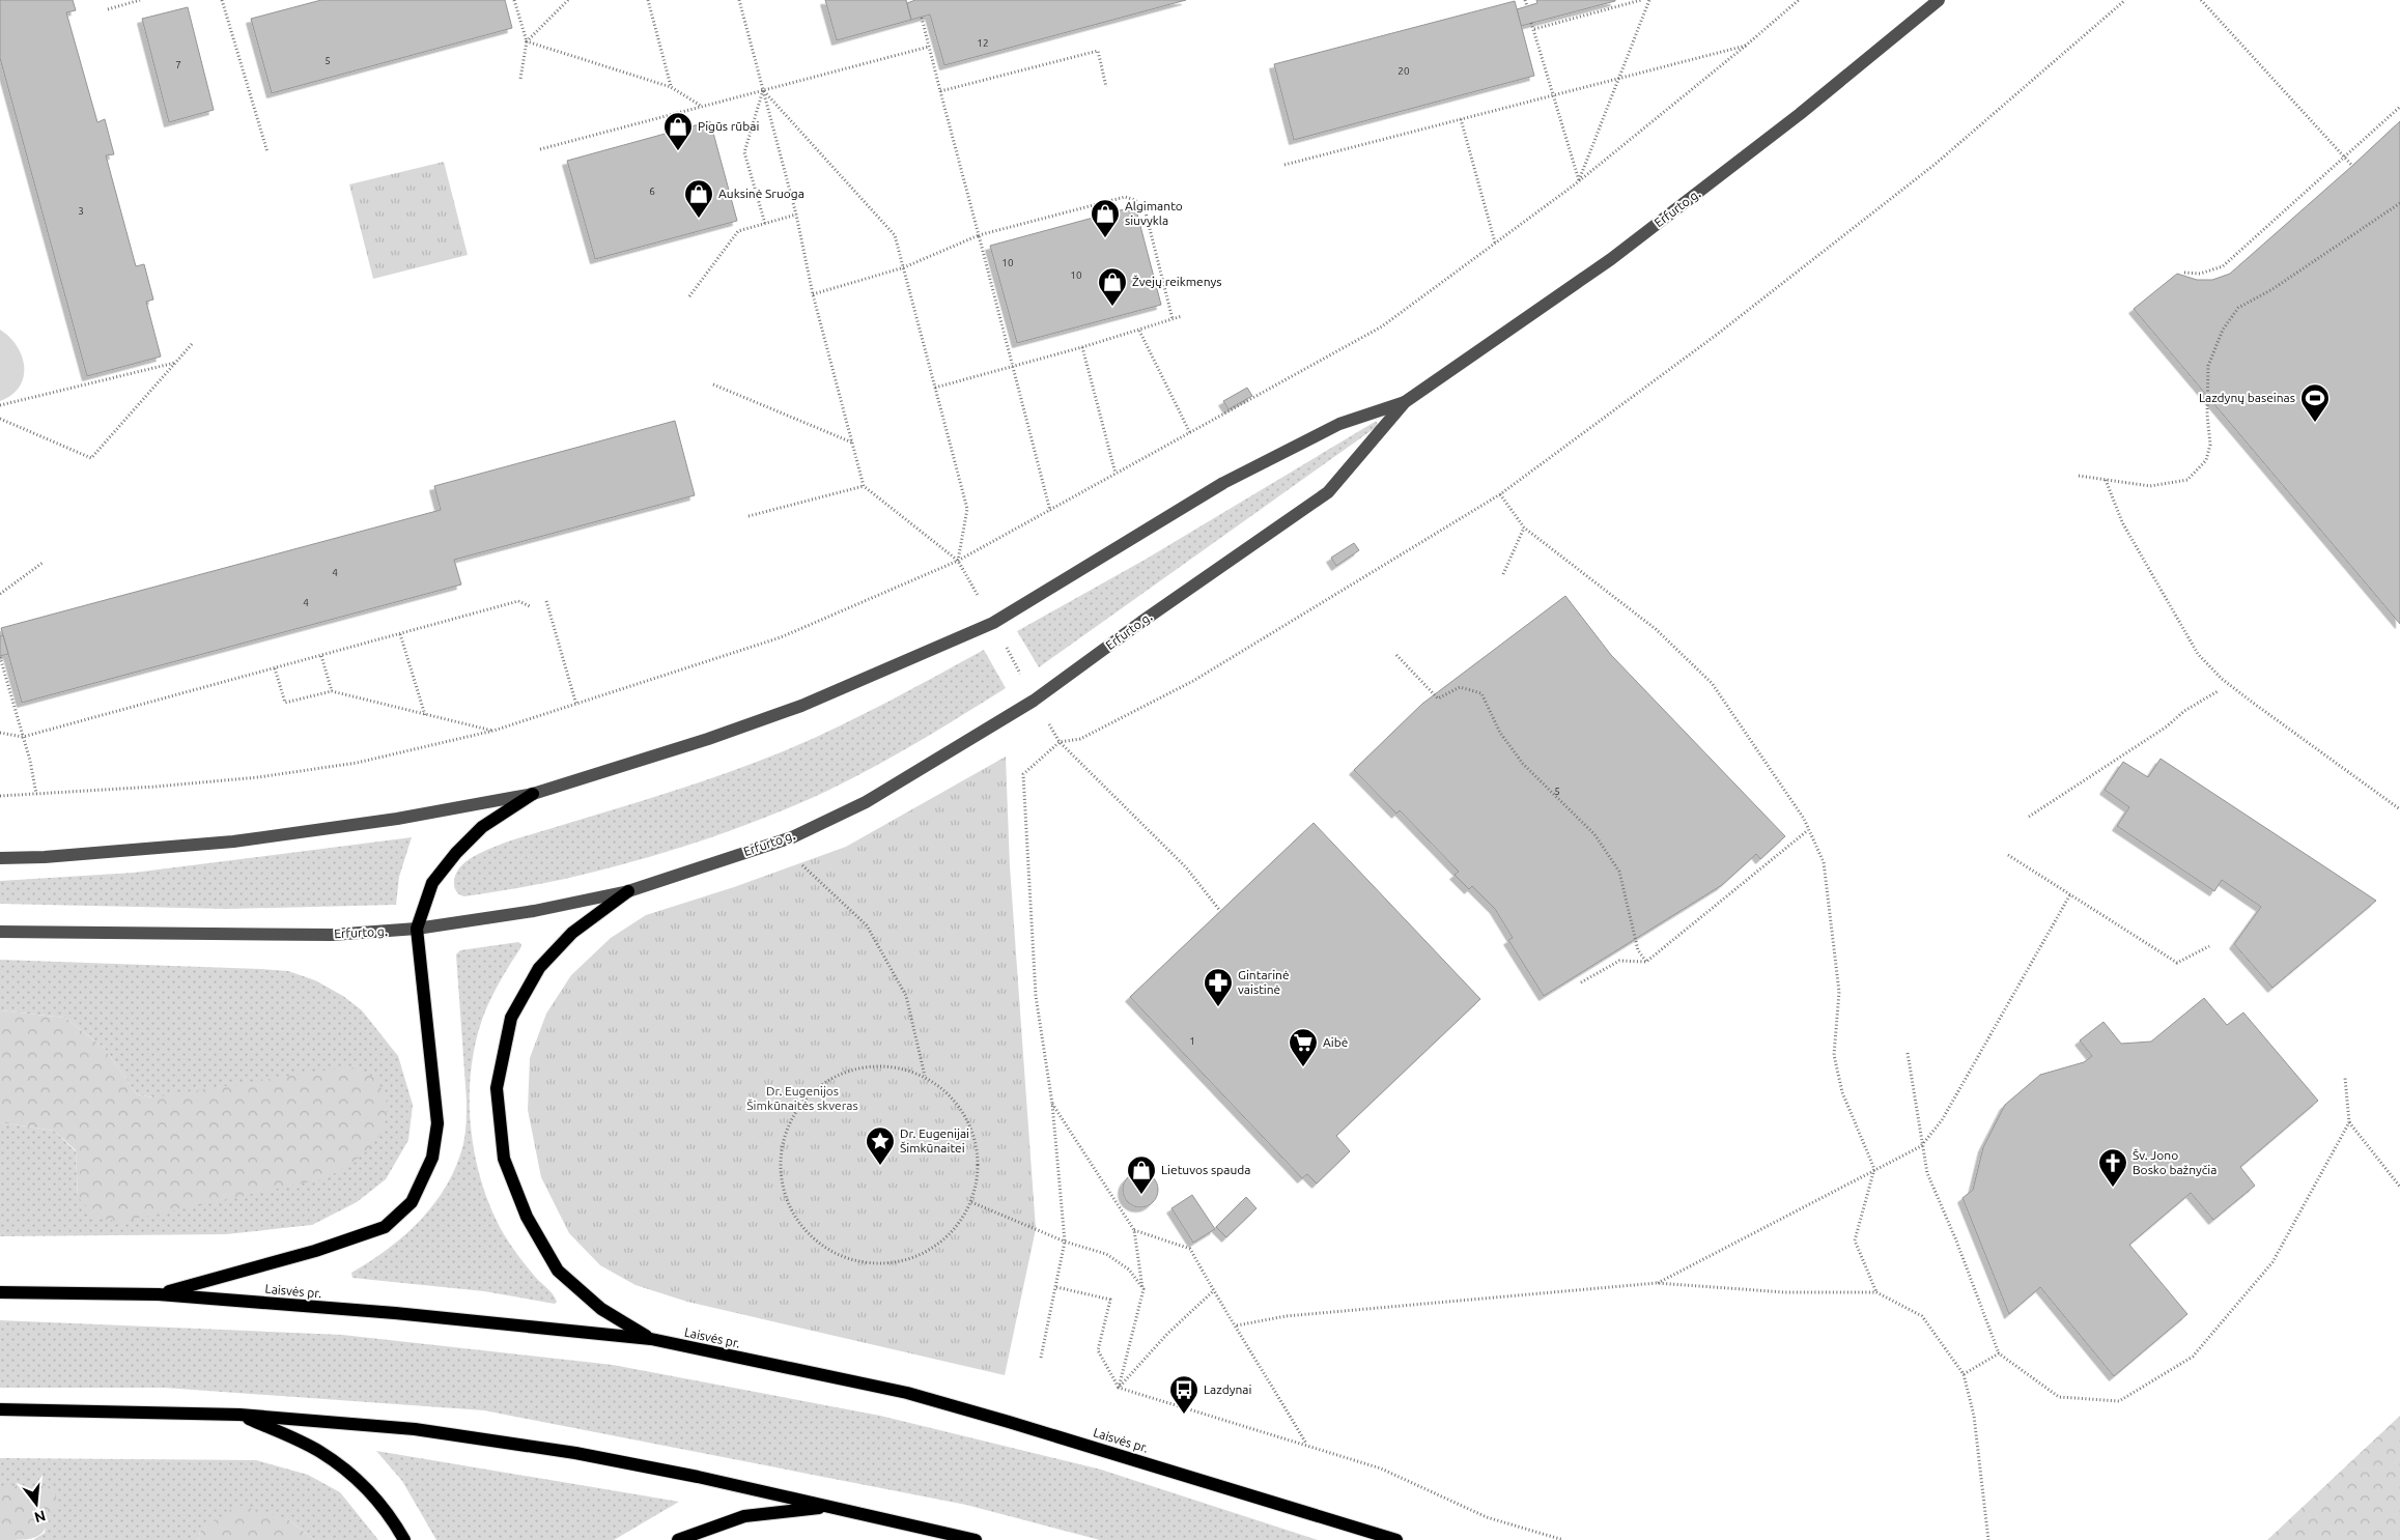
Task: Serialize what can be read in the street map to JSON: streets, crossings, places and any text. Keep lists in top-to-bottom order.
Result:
{
  "streets": {
    "main road": ["Laisvės pr."],
    "street": ["Erfurto g."]
  },
  "parks": ["Dr. Eugenijos Šimkūnaitės skveras"],
  "places": {
    "shop": [
      "Pigūs rūbai",
      "Auksinė Sruoga",
      "Algimanto siuvykla",
      "Žvejų reikmenys",
      "Lietuvos spauda"
    ],
    "sports": ["Lazdynų baseinas"],
    "pharmacy": ["Gintarinė vaistinė"],
    "supermarket": ["Aibė"],
    "place": ["Dr. Eugenijai Šimkūnaitei"],
    "church": ["Šv. Jono Bosko bažnyčia"],
    "bus stop": ["Lazdynai"]
  },
  "house_numbers": [
    "12",
    "5",
    "7",
    "20",
    "6",
    "3",
    "10",
    "10",
    "4",
    "4",
    "5",
    "1"
  ],
  "north": "bottom"
}
